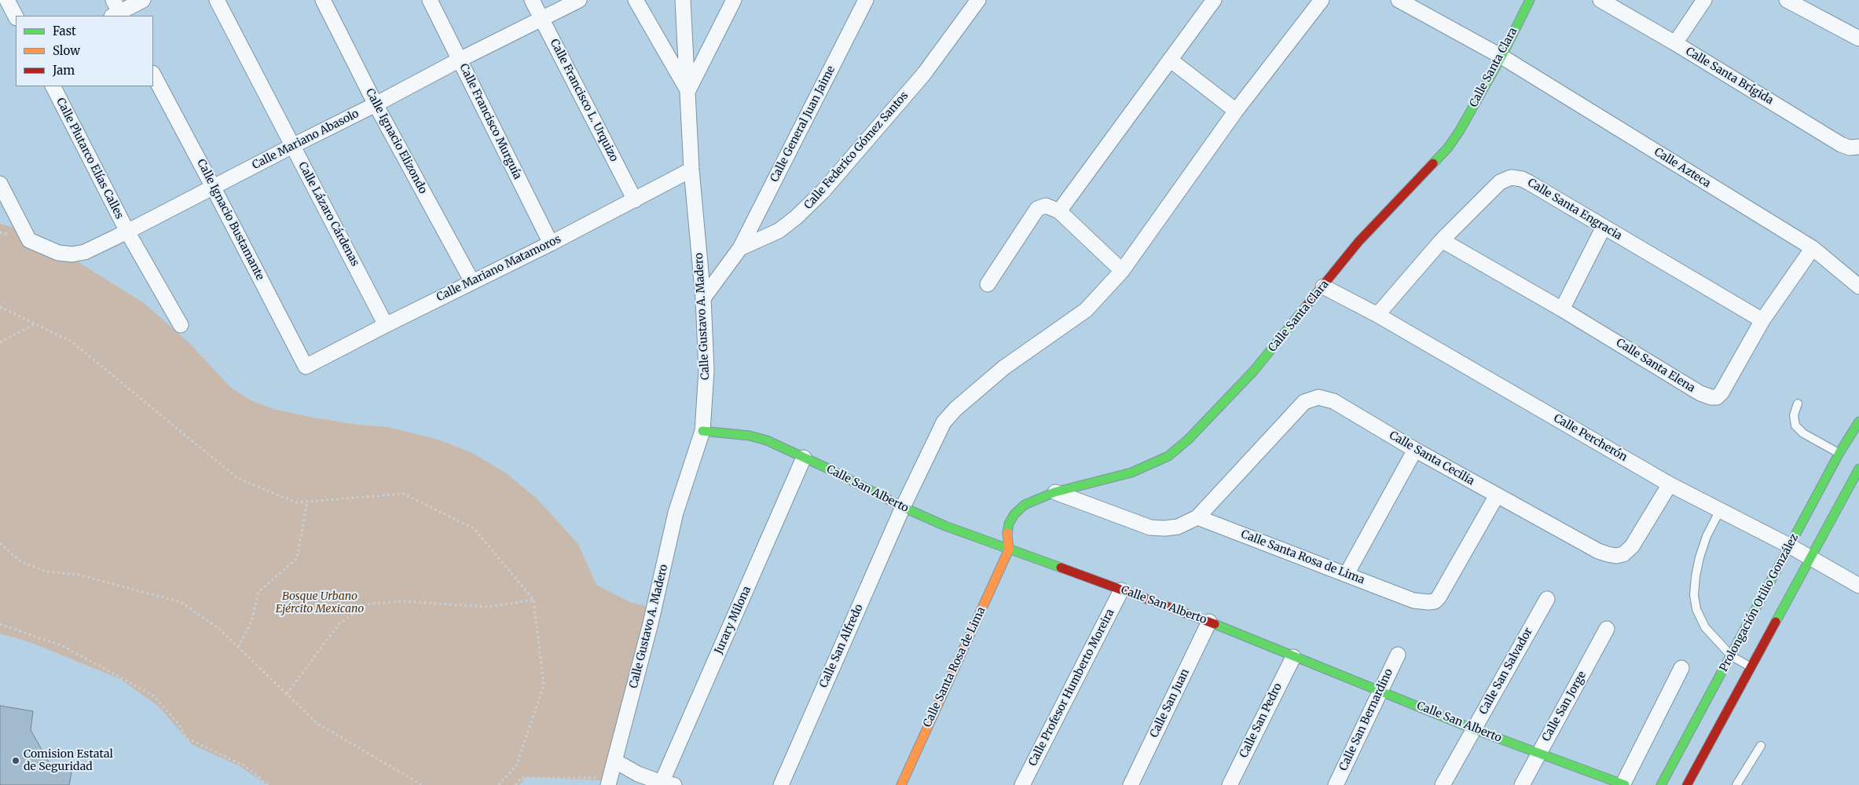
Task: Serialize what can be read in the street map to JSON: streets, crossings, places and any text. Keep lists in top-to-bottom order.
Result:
{
  "streets": {
    "street": [
      "Calle Santa Clara",
      "Calle Santa Brígida",
      "Calle Francisco L. Urquizo",
      "Calle Francisco Murguía",
      "Calle General Juan Jaime",
      "Calle Mariano Abasolo",
      "Calle Ignacio Elizondo",
      "Calle Federico Gómez Santos",
      "Calle Plutarco Elías Calles",
      "Calle Azteca",
      "Calle Santa Engracia",
      "Calle Lázaro Cárdenas",
      "Calle Ignacio Bustamante",
      "Calle Mariano Matamoros",
      "Calle Gustavo A. Madero",
      "Calle Santa Elena",
      "Calle Percherón",
      "Calle Santa Cecilia",
      "Calle San Alberto",
      "Calle Santa Rosa de Lima",
      "Prolongación Otilio González",
      "Jurary Milona",
      "Calle San Alfredo",
      "Calle San Salvador",
      "Calle Profesor Humberto Moreira",
      "Calle San Juan",
      "Calle San Jorge",
      "Calle San Bernardino",
      "Calle San Pedro"
    ]
  },
  "crossings": [
    ["Calle Santa Clara", "Calle Azteca"],
    ["Calle Santa Clara", "Calle Percherón"],
    ["Calle Santa Clara", "Calle San Alberto"],
    ["Calle Santa Clara", "Calle Santa Rosa de Lima"],
    ["Calle Francisco L. Urquizo", "Calle Mariano Abasolo"],
    ["Calle Francisco L. Urquizo", "Calle Mariano Matamoros"],
    ["Calle Francisco Murguía", "Calle Mariano Abasolo"],
    ["Calle Francisco Murguía", "Calle Mariano Matamoros"],
    ["Calle General Juan Jaime", "Calle Federico Gómez Santos"],
    ["Calle Mariano Abasolo", "Calle Ignacio Elizondo"],
    ["Calle Mariano Abasolo", "Calle Plutarco Elías Calles"],
    ["Calle Mariano Abasolo", "Calle Lázaro Cárdenas"],
    ["Calle Mariano Abasolo", "Calle Ignacio Bustamante"],
    ["Calle Ignacio Elizondo", "Calle Mariano Matamoros"],
    ["Calle Federico Gómez Santos", "Calle Gustavo A. Madero"],
    ["Calle Azteca", "Calle Santa Elena"],
    ["Calle Santa Engracia", "Calle Santa Elena"],
    ["Calle Santa Engracia", "Calle Percherón"],
    ["Calle Lázaro Cárdenas", "Calle Mariano Matamoros"],
    ["Calle Ignacio Bustamante", "Calle Mariano Matamoros"],
    ["Calle Mariano Matamoros", "Calle Gustavo A. Madero"],
    ["Calle Gustavo A. Madero", "Calle San Alberto"],
    ["Calle Percherón", "Calle Santa Cecilia"],
    ["Calle Percherón", "Prolongación Otilio González"],
    ["Calle Santa Cecilia", "Calle Santa Rosa de Lima"],
    ["Calle San Alberto", "Calle Santa Rosa de Lima"],
    ["Calle San Alberto", "Jurary Milona"],
    ["Calle San Alberto", "Calle San Alfredo"],
    ["Calle San Alberto", "Calle San Salvador"],
    ["Calle San Alberto", "Calle Profesor Humberto Moreira"],
    ["Calle San Alberto", "Calle San Juan"],
    ["Calle San Alberto", "Calle San Jorge"],
    ["Calle San Alberto", "Calle San Bernardino"],
    ["Calle San Alberto", "Calle San Pedro"]
  ],
  "parks": ["Bosque Urbano Ejército Mexicano"],
  "places": ["Comision Estatal de Seguridad"],
  "legend": ["Fast", "Slow", "Jam"]
}
